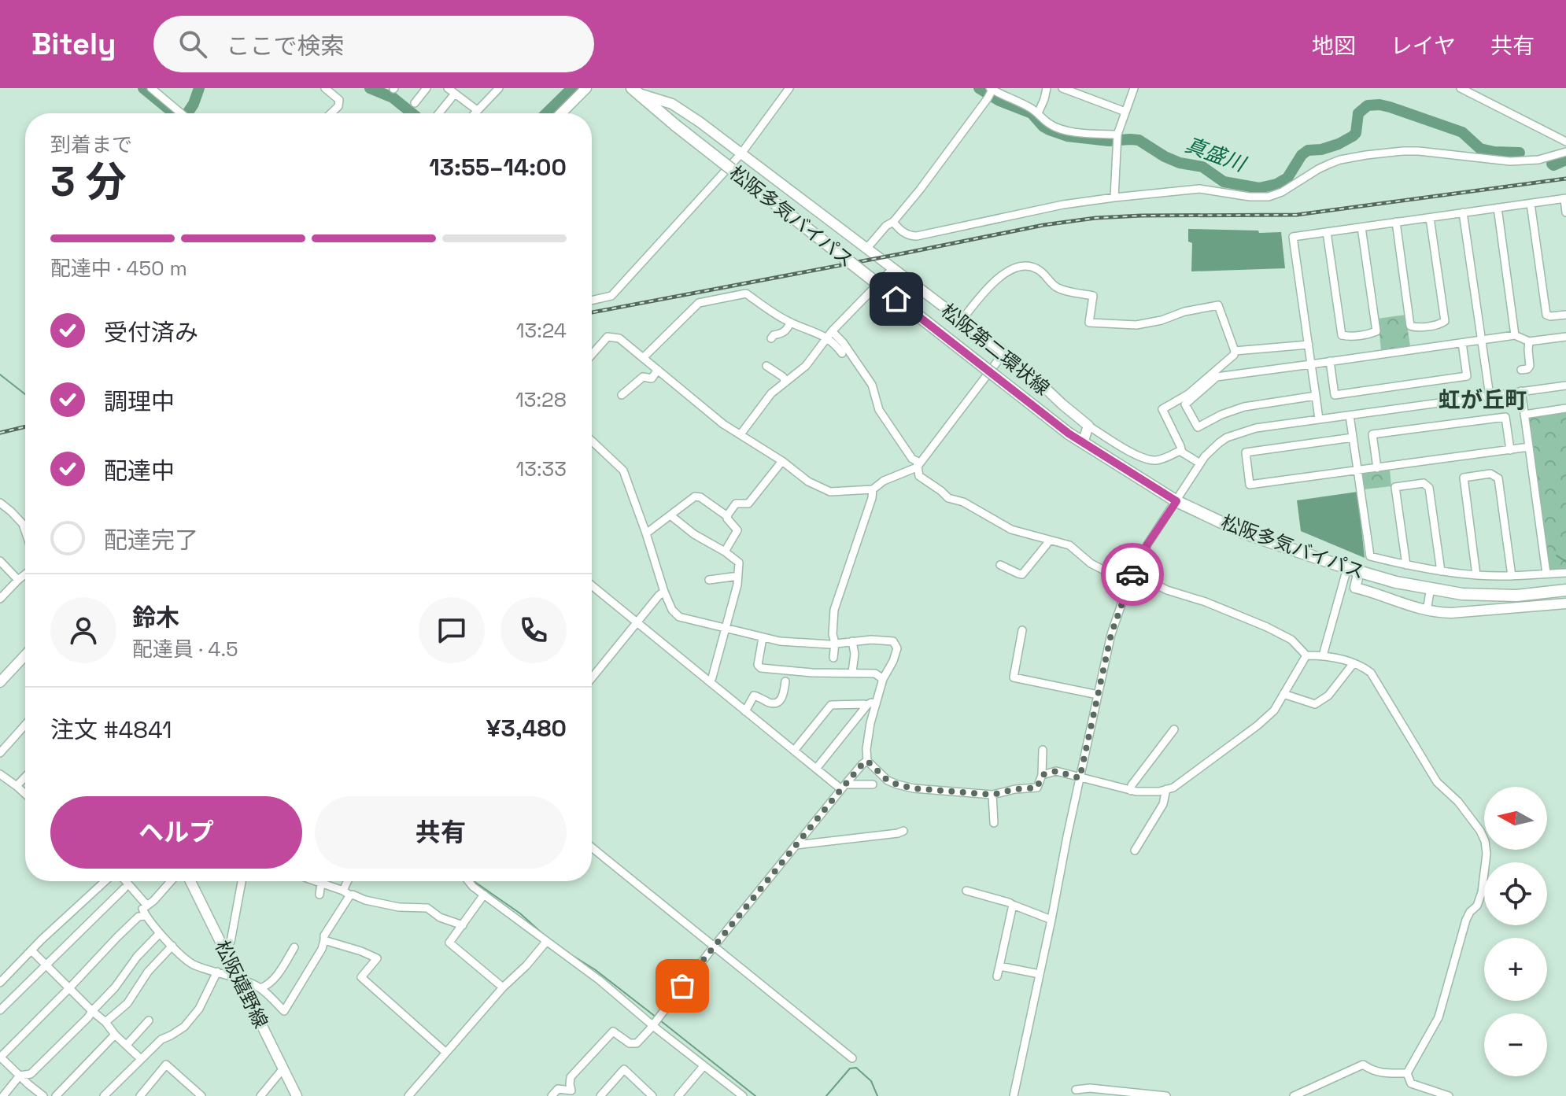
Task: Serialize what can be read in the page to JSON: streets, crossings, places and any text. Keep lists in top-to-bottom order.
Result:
{
  "streets": {
    "highway": ["松阪多気バイパス"],
    "main road": ["松阪第二環状線", "松阪嬉野線"]
  },
  "crossings": [
    ["松阪多気バイパス", "松阪第二環状線"]
  ],
  "districts": ["虹が丘町"],
  "water": ["真盛川"],
  "north": "left",
  "page": {
    "header": "Bitely",
    "search": "ここで検索",
    "nav": ["地図", "レイヤ", "共有"],
    "heading": ["3 分", "到着まで", "13:55–14:00"],
    "panel": [
      "鈴木",
      "配達員 · 4.5",
      "注文 #4841",
      "¥3,480"
    ],
    "bar": "配達中 · 450 m",
    "list": [
      ["受付済み", "13:24"],
      ["調理中", "13:28"],
      ["配達中", "13:33"],
      "配達完了"
    ],
    "buttons": ["ヘルプ", "共有"],
    "map_buttons": ["+", "−"]
  }
}
